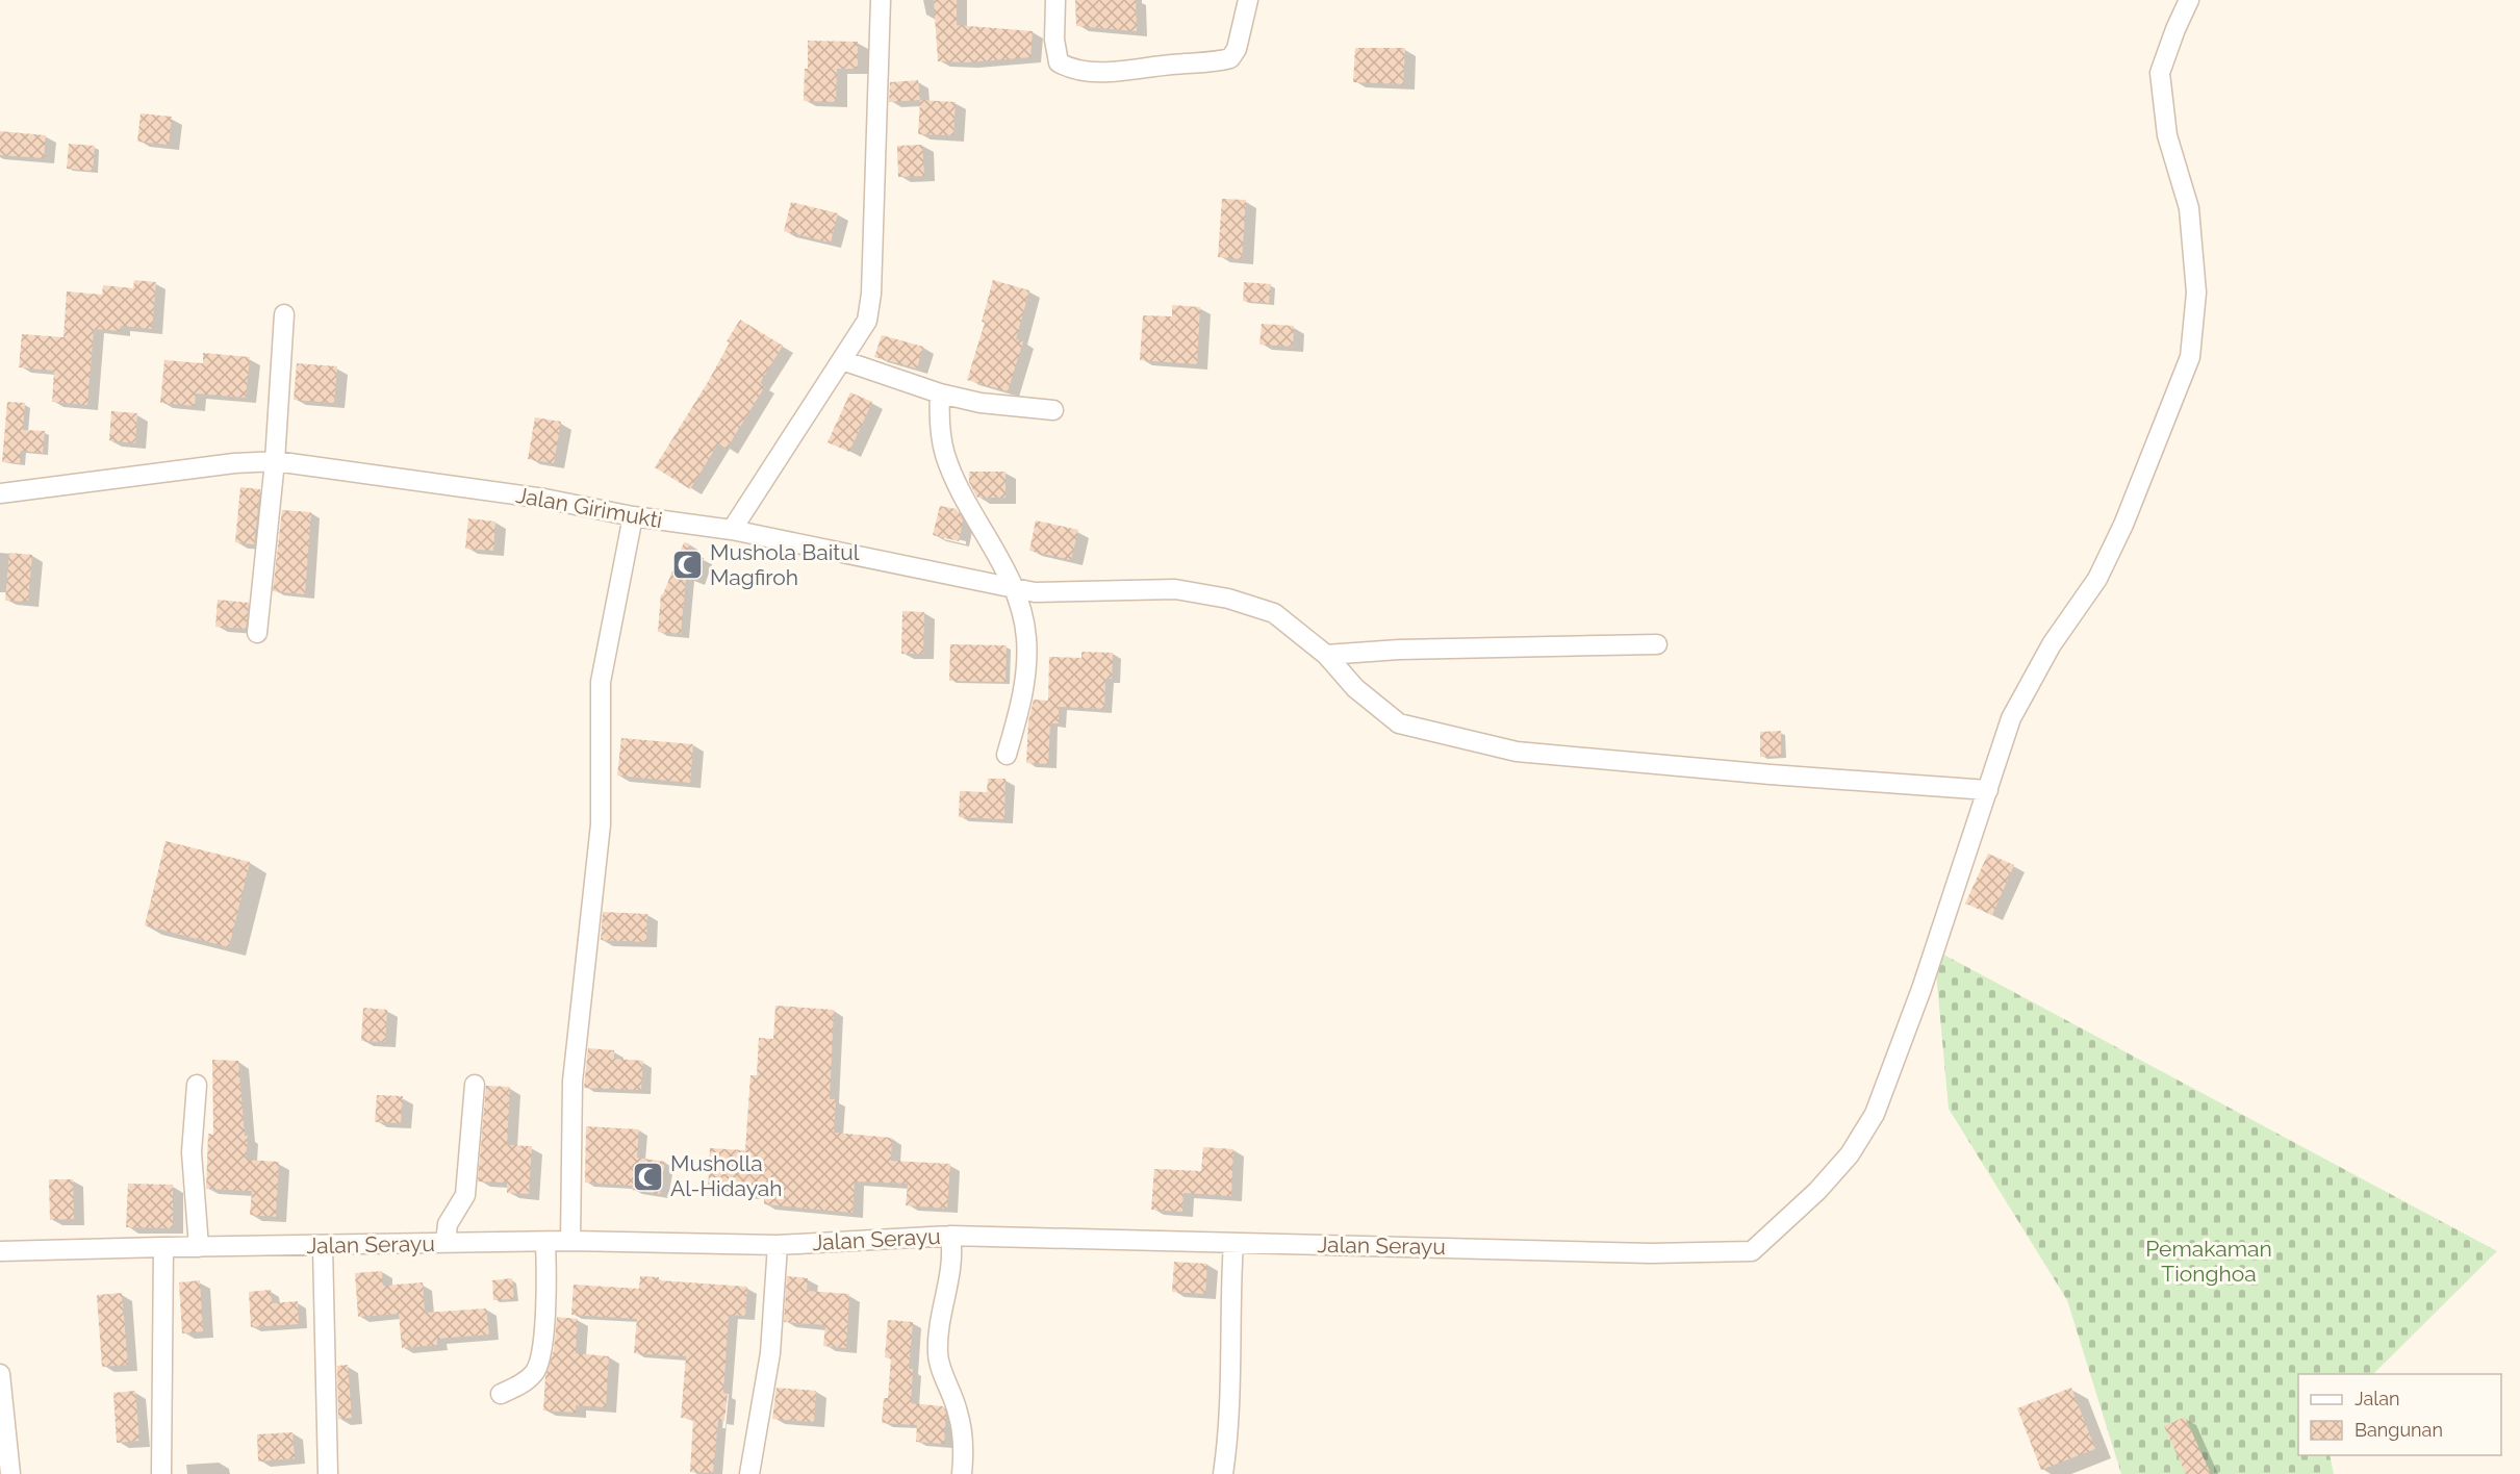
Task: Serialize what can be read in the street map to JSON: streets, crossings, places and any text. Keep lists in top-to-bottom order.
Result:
{
  "streets": {
    "street": ["Jalan Girimukti", "Jalan Serayu"]
  },
  "crossings": [
    ["Jalan Girimukti", "Jalan Serayu"]
  ],
  "parks": ["Pemakaman Tionghoa"],
  "places": {
    "mosque": ["Mushola Baitul Magfiroh", "Musholla Al-Hidayah"]
  },
  "legend": ["Jalan", "Bangunan"]
}
